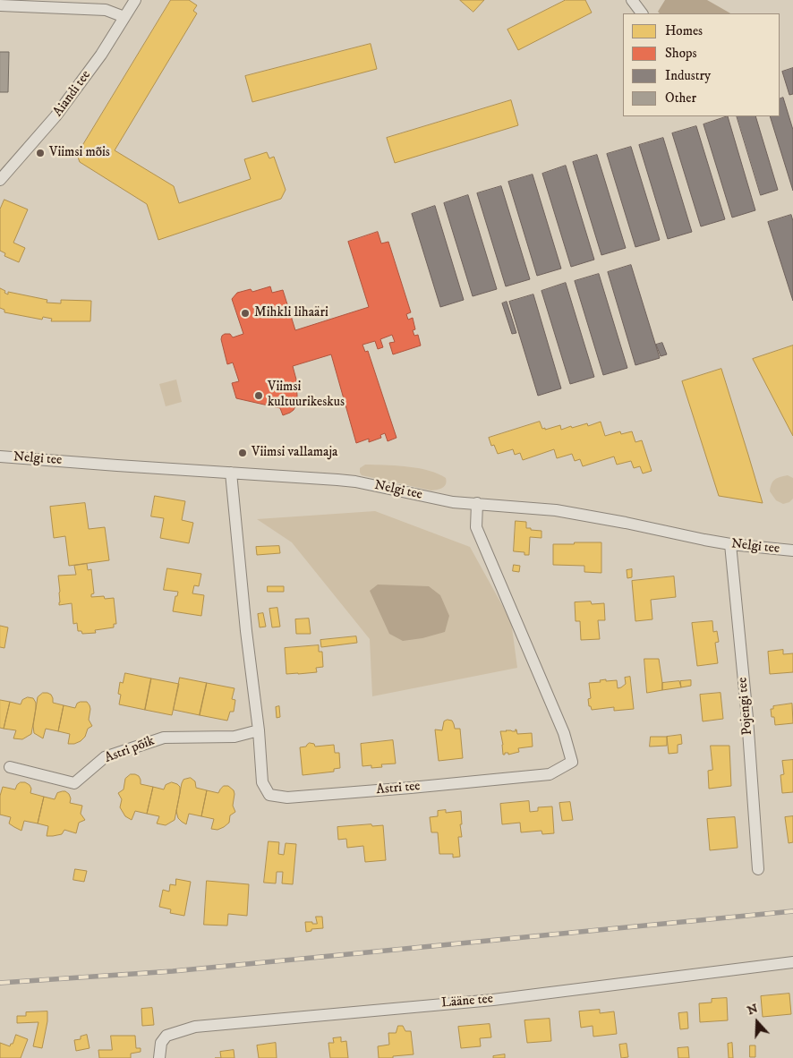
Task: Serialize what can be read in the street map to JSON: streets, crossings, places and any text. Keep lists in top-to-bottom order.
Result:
{
  "streets": {
    "street": [
      "Aiandi tee",
      "Nelgi tee",
      "Pojengi tee",
      "Astri põik",
      "Astri tee",
      "Lääne tee"
    ]
  },
  "crossings": [
    ["Nelgi tee", "Pojengi tee"],
    ["Nelgi tee", "Astri tee"],
    ["Astri põik", "Astri tee"]
  ],
  "places": [
    "Viimsi mõis",
    "Mihkli lihaäri",
    "Viimsi kultuurikeskus",
    "Viimsi vallamaja"
  ],
  "legend": [
    "Homes",
    "Shops",
    "Industry",
    "Other"
  ],
  "north": "top"
}
